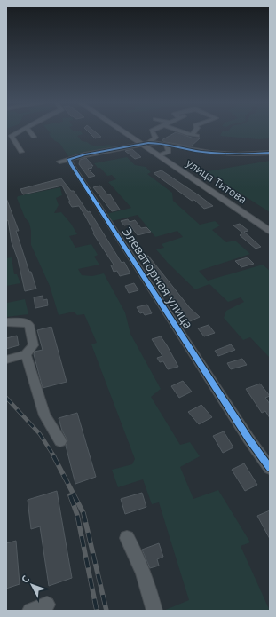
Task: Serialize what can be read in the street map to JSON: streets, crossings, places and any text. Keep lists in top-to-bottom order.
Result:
{
  "streets": {
    "main road": ["улица Титова"],
    "street": ["Элеваторная улица"]
  },
  "north": "top left"
}
